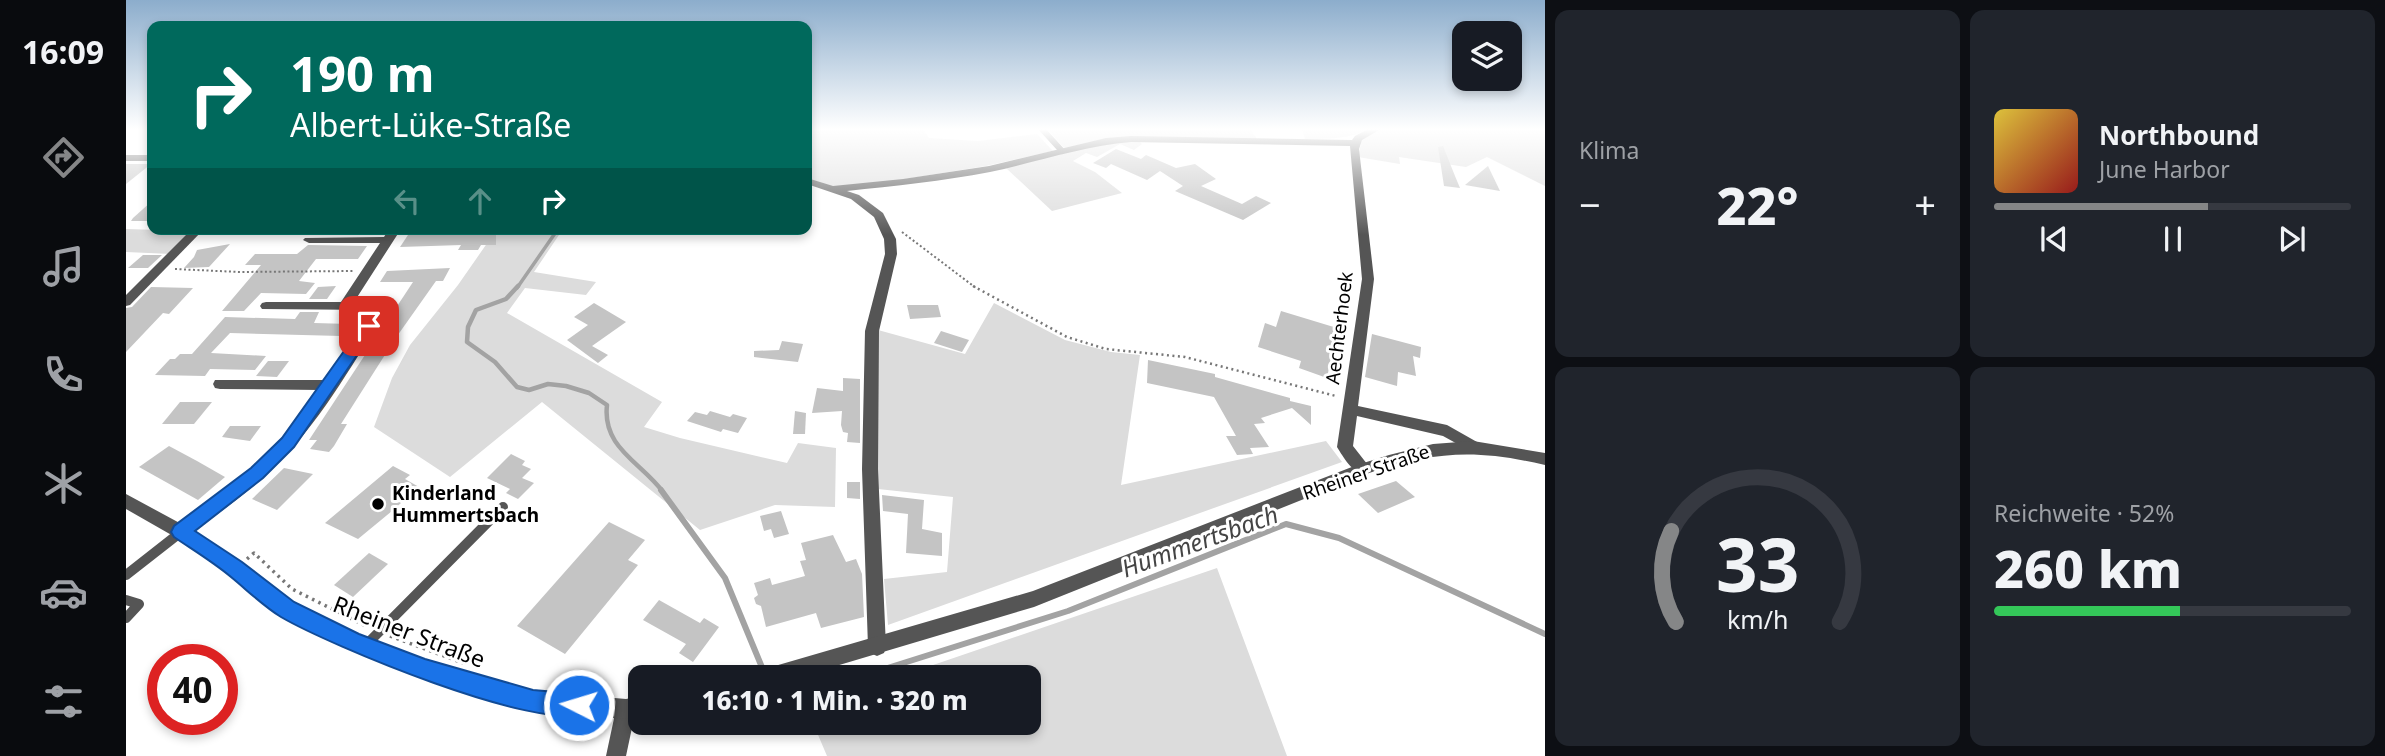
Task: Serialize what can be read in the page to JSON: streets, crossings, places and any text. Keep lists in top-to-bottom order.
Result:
{
  "streets": {
    "street": ["Aechterhoek", "Rheiner Straße"]
  },
  "crossings": [
    ["Aechterhoek", "Rheiner Straße"]
  ],
  "water": ["Hummertsbach"],
  "places": ["Kinderland Hummertsbach"],
  "page": {
    "tabs": "16:09",
    "tile": [
      "Klima",
      ["Reichweite · 52%", "260 km"]
    ],
    "turn": ["190 m", "Albert-Lüke-Straße"],
    "song": ["Northbound", "June Harbor"],
    "heat": ["−", "22°", "+"],
    "limit": "40",
    "trip": "16:10 · 1 Min. · 320 m",
    "gauge": ["33", "km/h"]
  }
}
